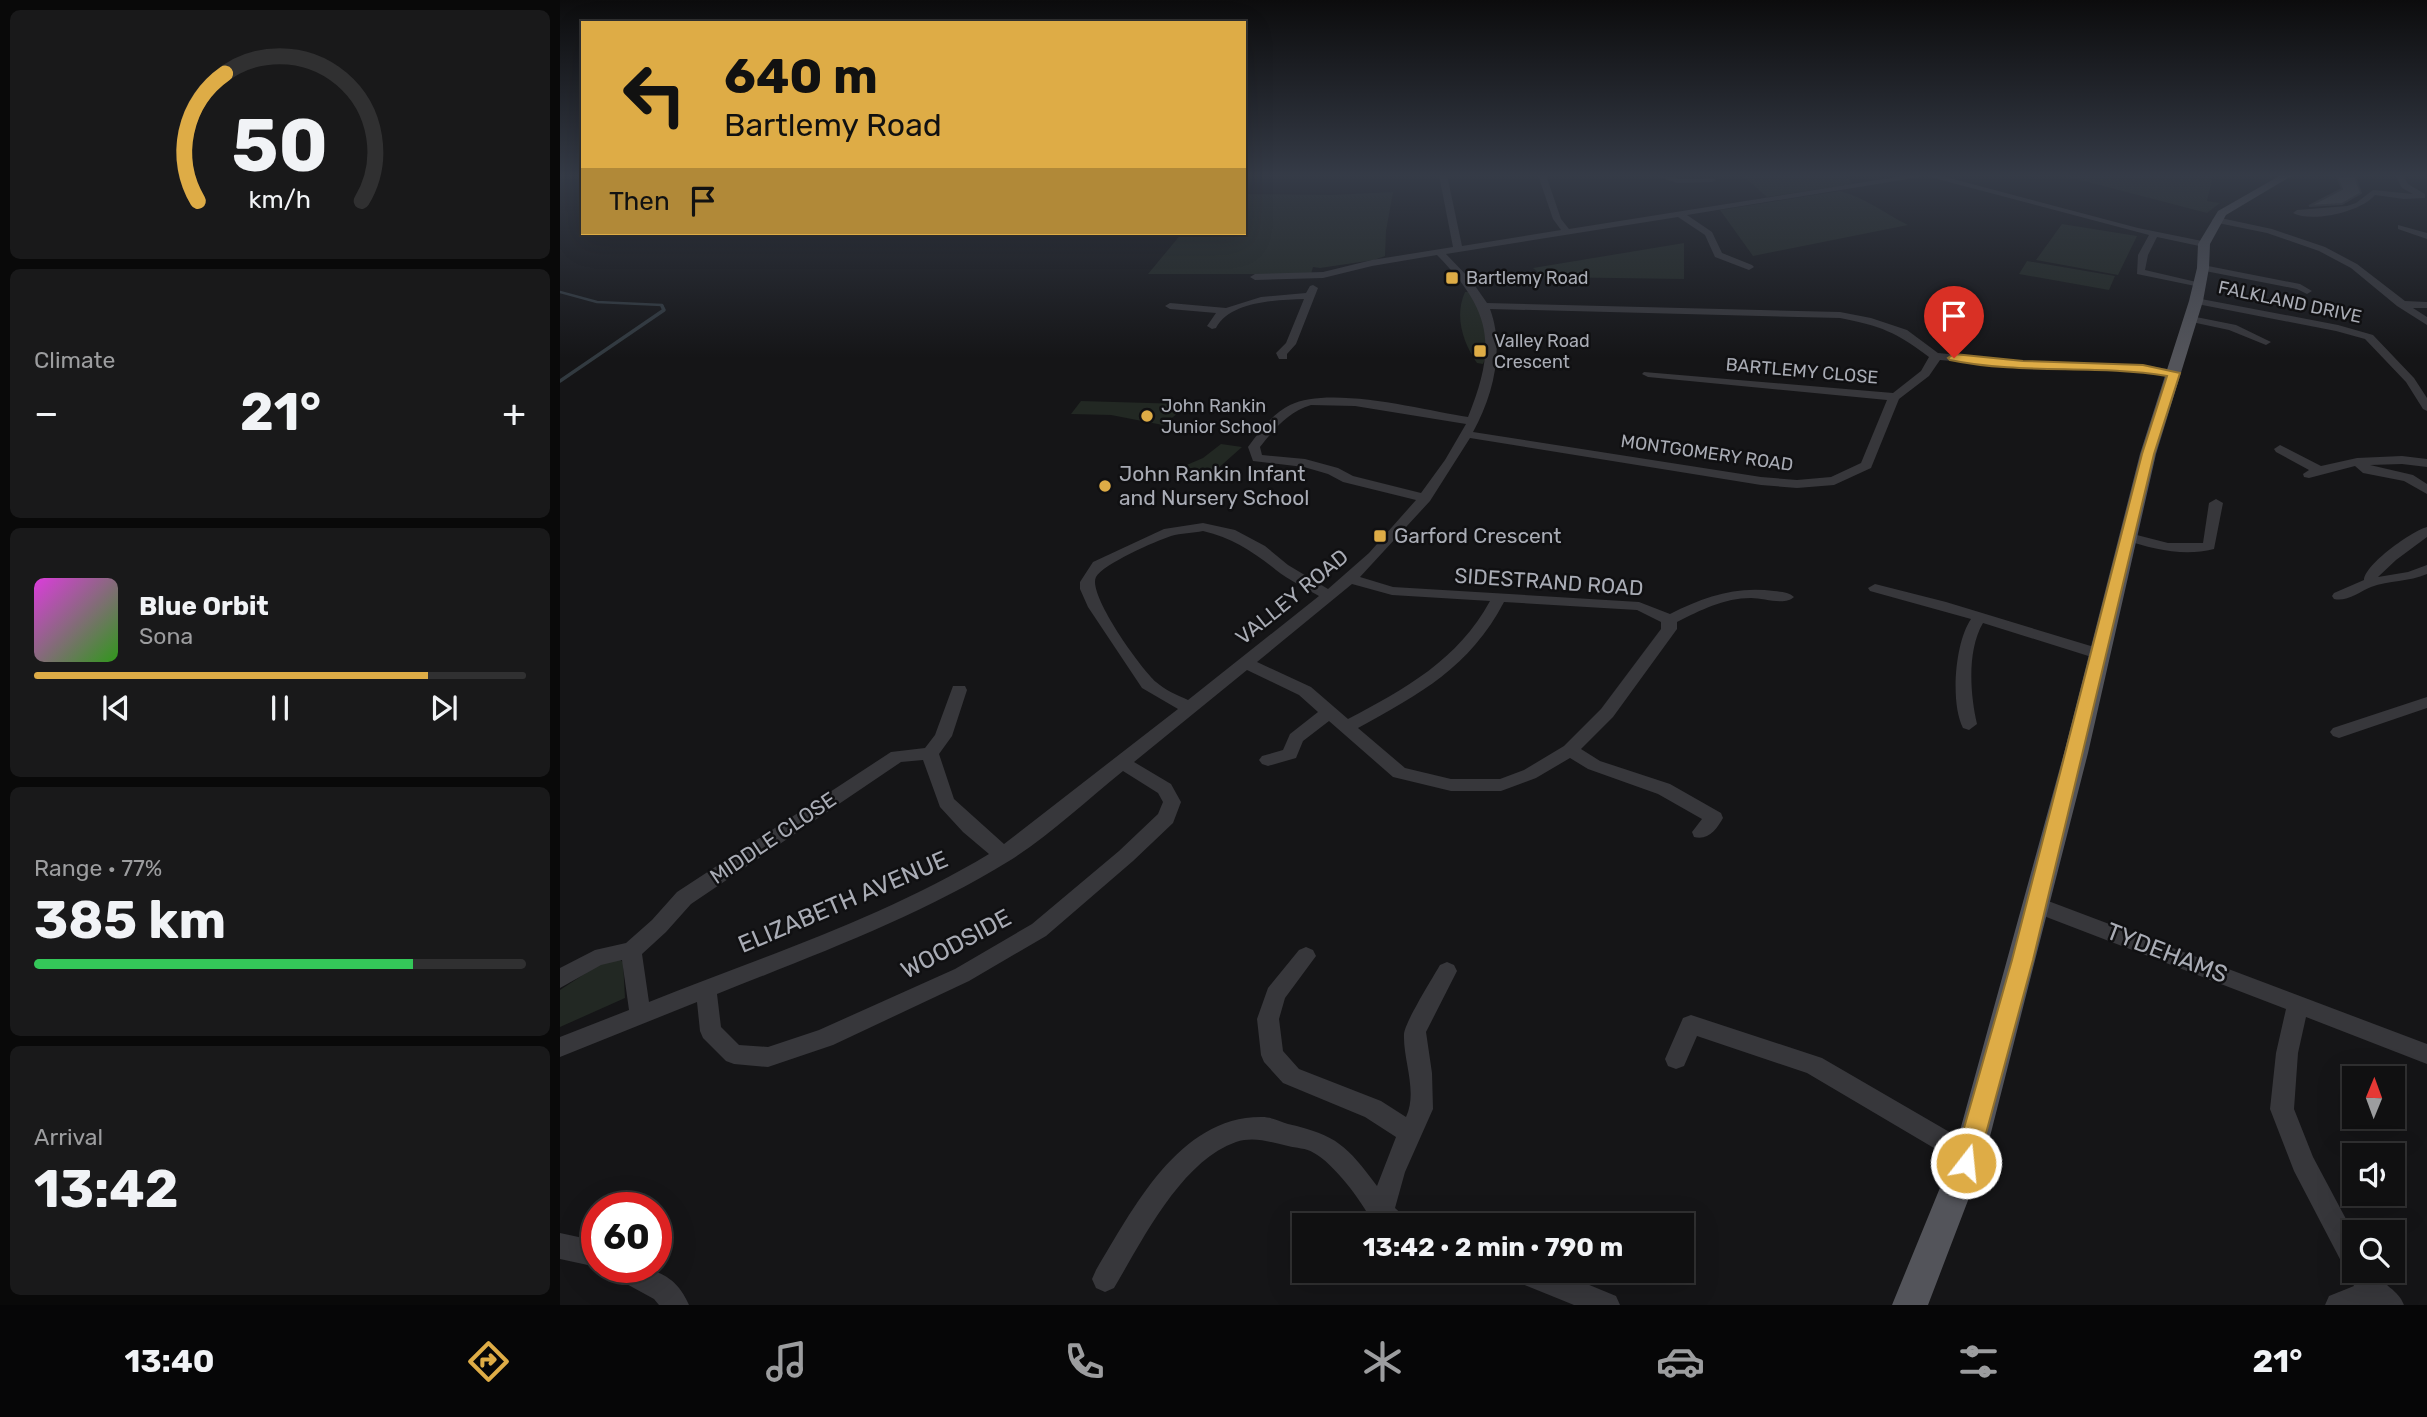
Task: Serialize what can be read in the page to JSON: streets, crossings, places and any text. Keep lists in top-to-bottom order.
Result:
{
  "streets": {
    "street": [
      "FALKLAND DRIVE",
      "BARTLEMY CLOSE",
      "MONTGOMERY ROAD",
      "SIDESTRAND ROAD",
      "VALLEY ROAD",
      "MIDDLE CLOSE",
      "ELIZABETH AVENUE",
      "WOODSIDE",
      "TYDEHAMS"
    ]
  },
  "crossings": [
    ["BARTLEMY CLOSE", "MONTGOMERY ROAD"],
    ["MONTGOMERY ROAD", "VALLEY ROAD"],
    ["SIDESTRAND ROAD", "VALLEY ROAD"],
    ["VALLEY ROAD", "ELIZABETH AVENUE"],
    ["VALLEY ROAD", "WOODSIDE"],
    ["ELIZABETH AVENUE", "WOODSIDE"]
  ],
  "places": {
    "transit": ["Bartlemy Road", "Valley Road Crescent", "Garford Crescent"],
    "other": ["John Rankin Junior School", "John Rankin Infant and Nursery School"]
  },
  "north": "top",
  "page": {
    "turn": ["640 m", "Bartlemy Road"],
    "then": "Then",
    "tile": [
      "Climate",
      ["Range · 77%", "385 km"],
      ["Arrival", "13:42"]
    ],
    "heat": ["−", "21°", "+"],
    "song": ["Blue Orbit", "Sona"],
    "limit": "60",
    "trip": "13:42 · 2 min · 790 m",
    "tabs": ["13:40", "21°"],
    "gauge": ["50", "km/h"]
  }
}
